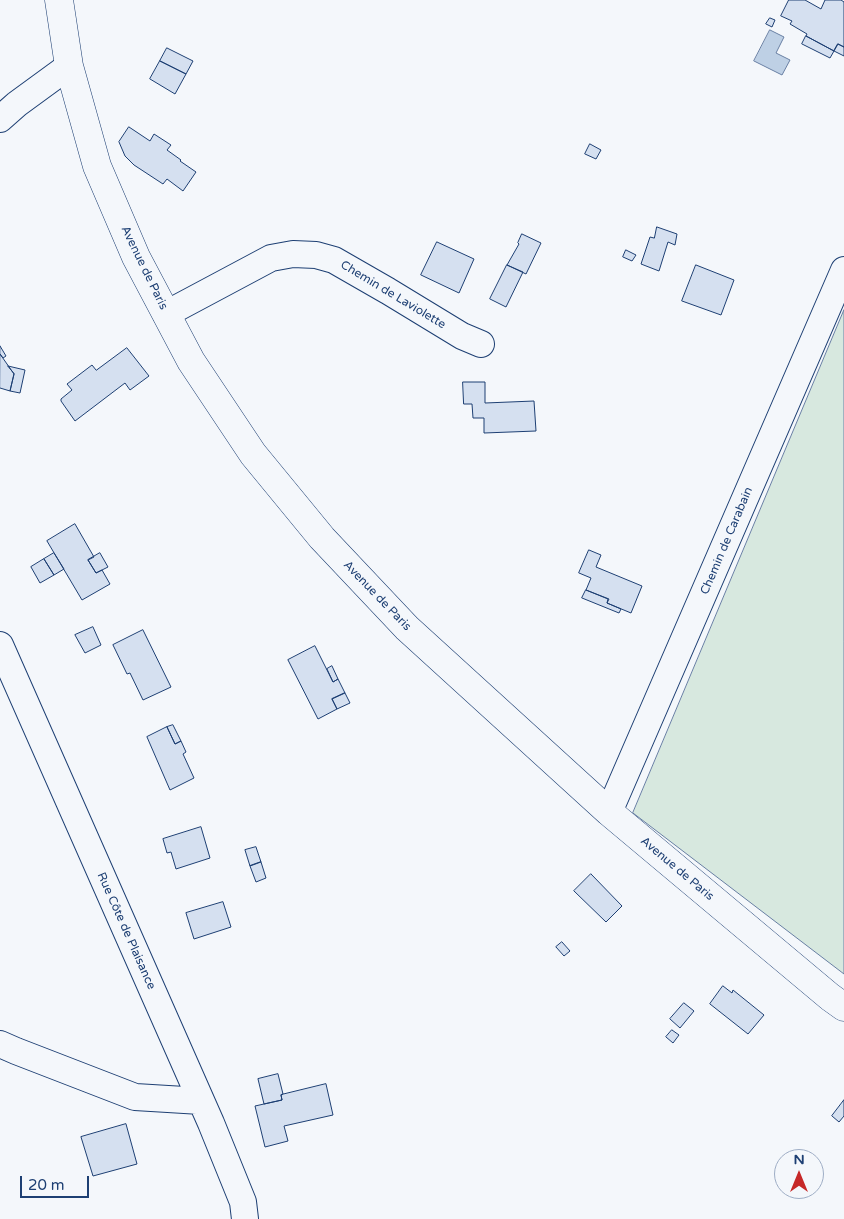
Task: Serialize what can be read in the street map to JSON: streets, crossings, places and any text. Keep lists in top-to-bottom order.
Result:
{
  "streets": {
    "main road": ["Avenue de Paris"],
    "street": ["Chemin de Laviolette", "Chemin de Carabain", "Rue Côte de Plaisance"]
  },
  "crossings": [
    ["Avenue de Paris", "Chemin de Laviolette"],
    ["Avenue de Paris", "Chemin de Carabain"]
  ],
  "scale_bar": "20 m",
  "north": "top"
}
